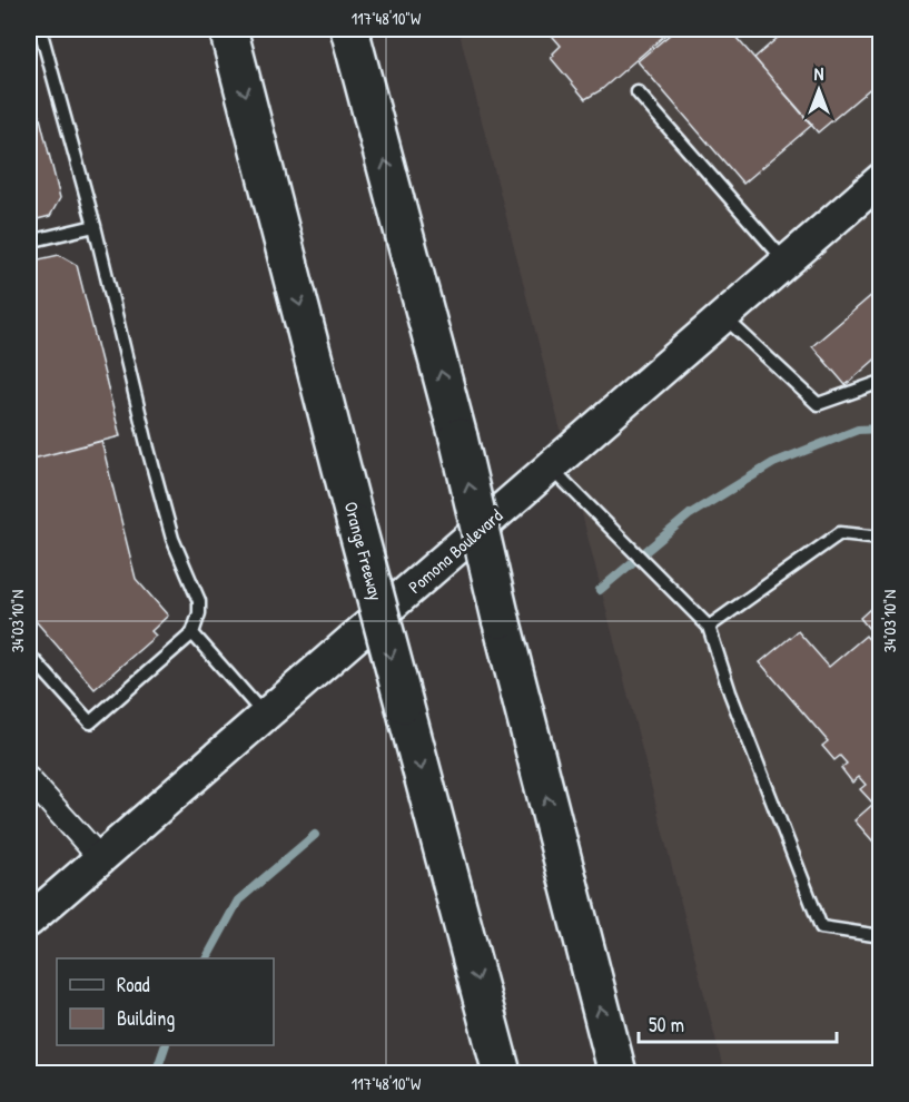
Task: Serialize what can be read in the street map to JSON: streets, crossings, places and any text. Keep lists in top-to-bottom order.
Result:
{
  "streets": {
    "highway": ["Orange Freeway"],
    "street": ["Pomona Boulevard"]
  },
  "legend": ["Road", "Building"],
  "scale_bar": "50 m",
  "north": "top",
  "coordinates": ["117°48'10\"W", "34°03'10\"N"]
}
